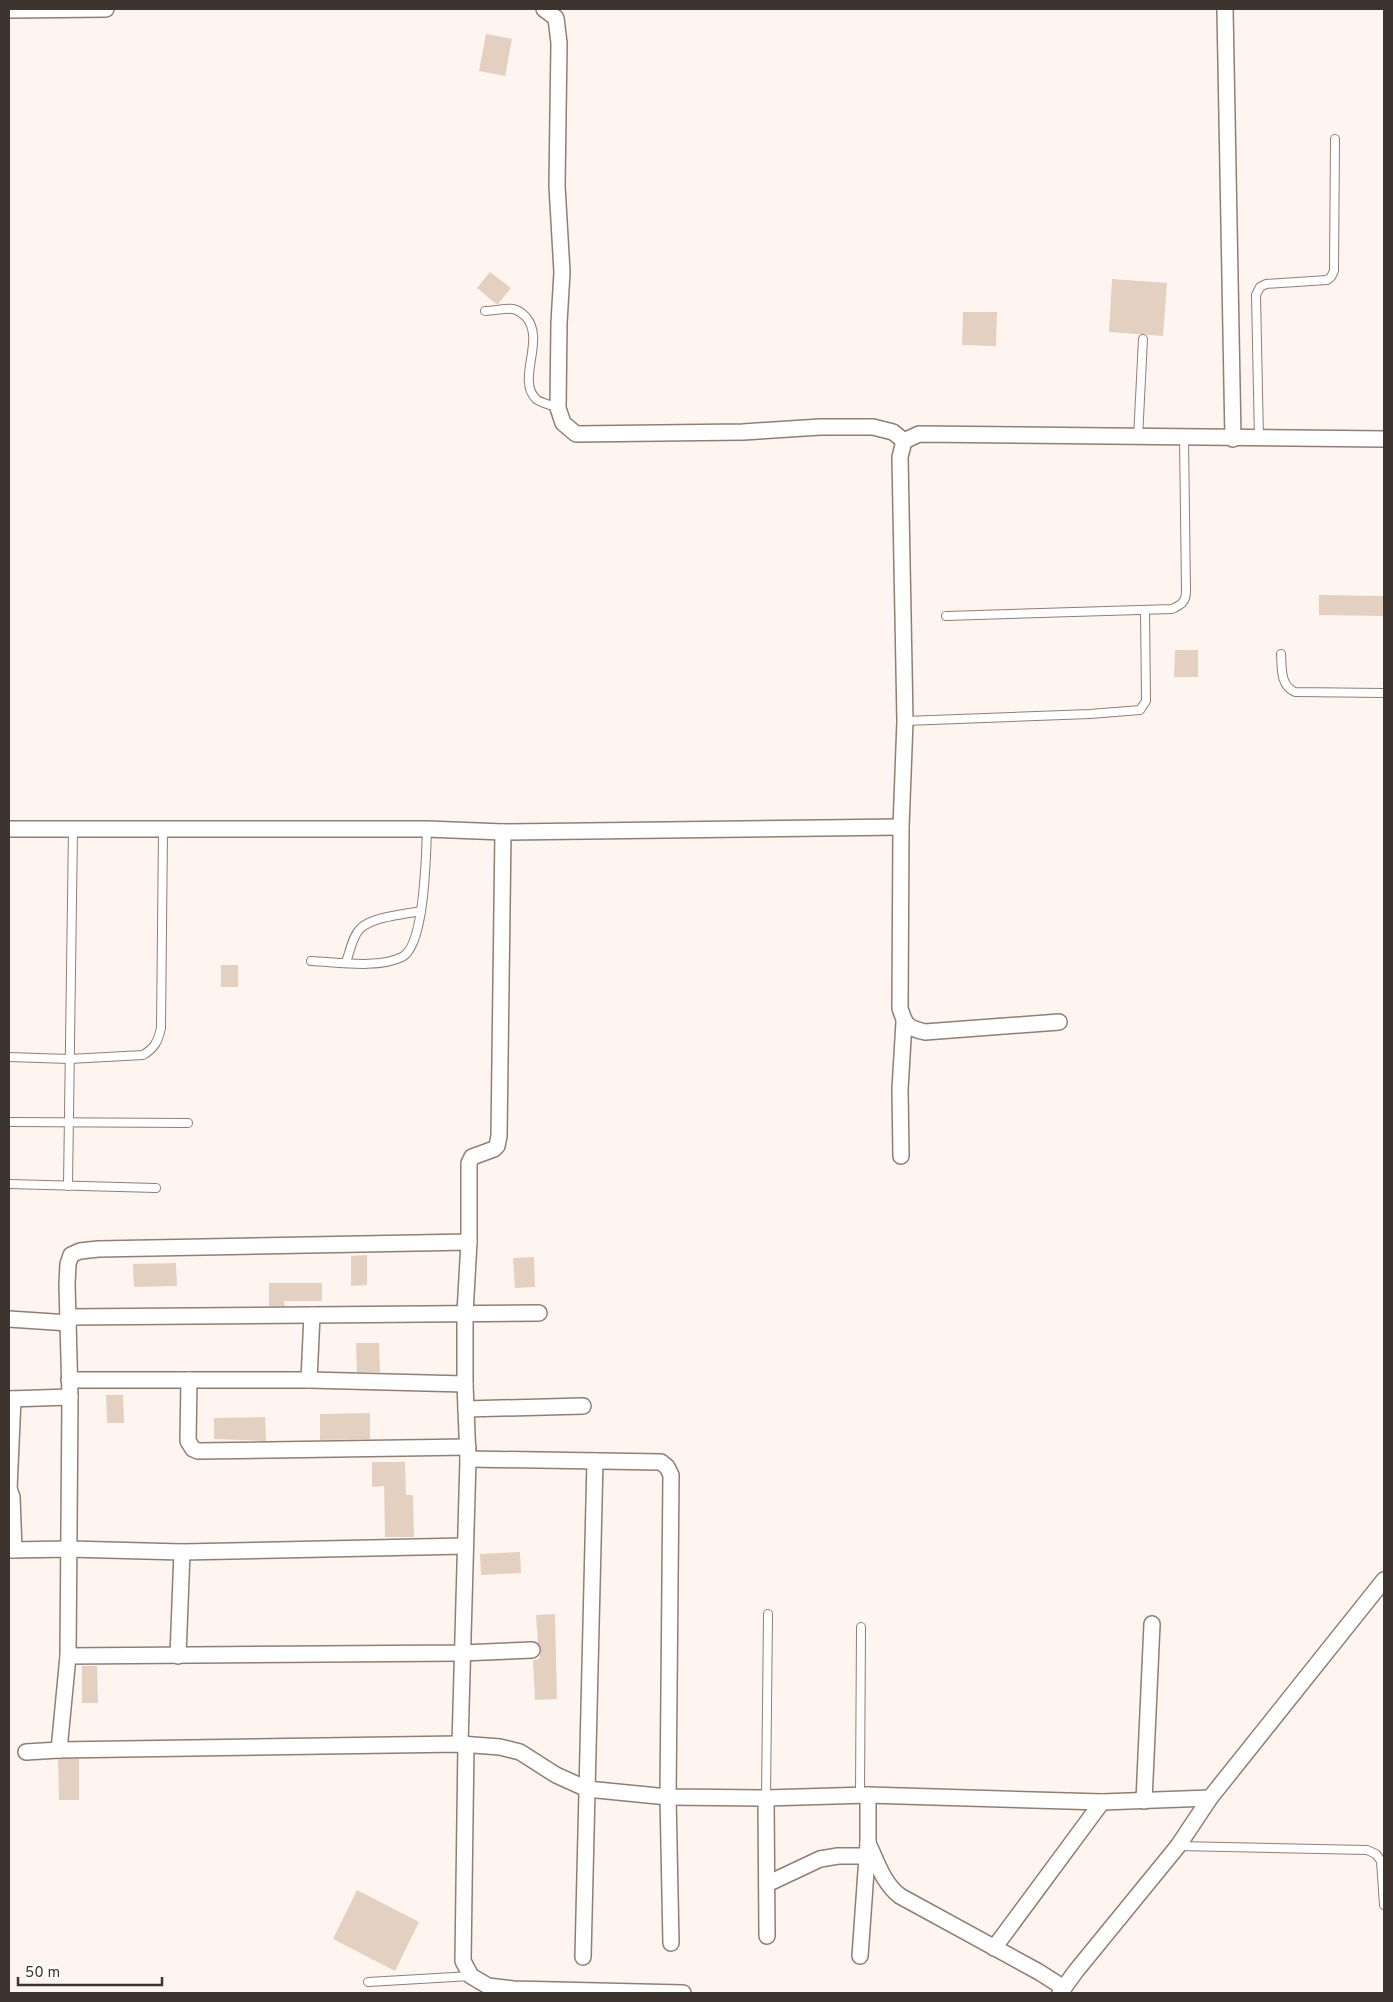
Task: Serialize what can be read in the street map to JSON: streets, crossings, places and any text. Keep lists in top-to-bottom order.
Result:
{
  "scale_bar": "50 m"
}
